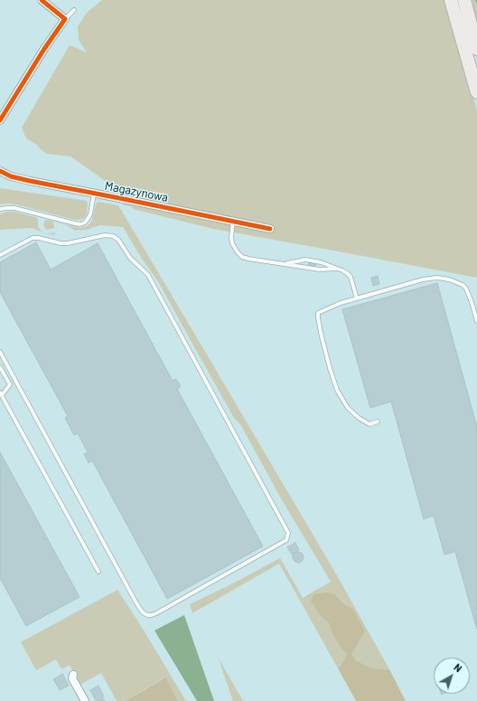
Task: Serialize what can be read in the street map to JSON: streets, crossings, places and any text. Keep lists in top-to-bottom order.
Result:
{
  "streets": {
    "street": ["Magazynowa"]
  },
  "north": "top right"
}
